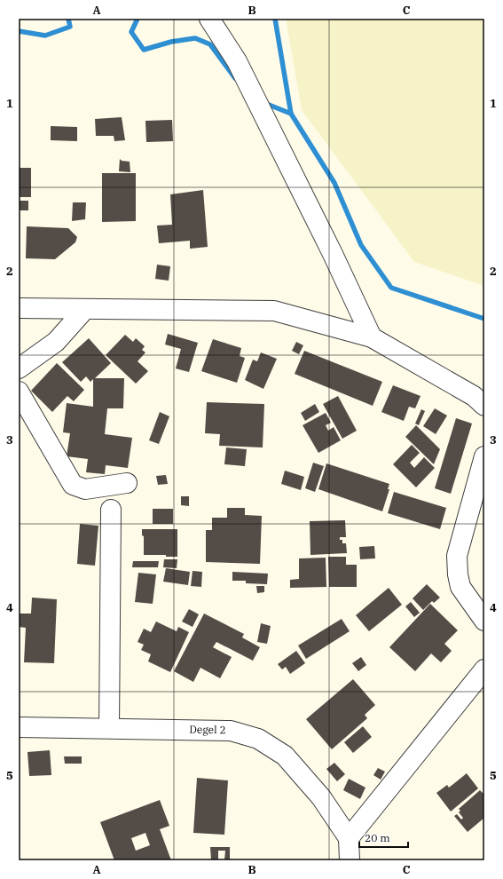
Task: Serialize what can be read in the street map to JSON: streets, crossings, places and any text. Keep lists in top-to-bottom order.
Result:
{
  "streets": {
    "street": ["Degel 2"]
  },
  "scale_bar": "20 m",
  "grid": {
    "columns": ["A", "B", "C"],
    "rows": [
      "1",
      "2",
      "3",
      "4",
      "5"
    ]
  }
}
